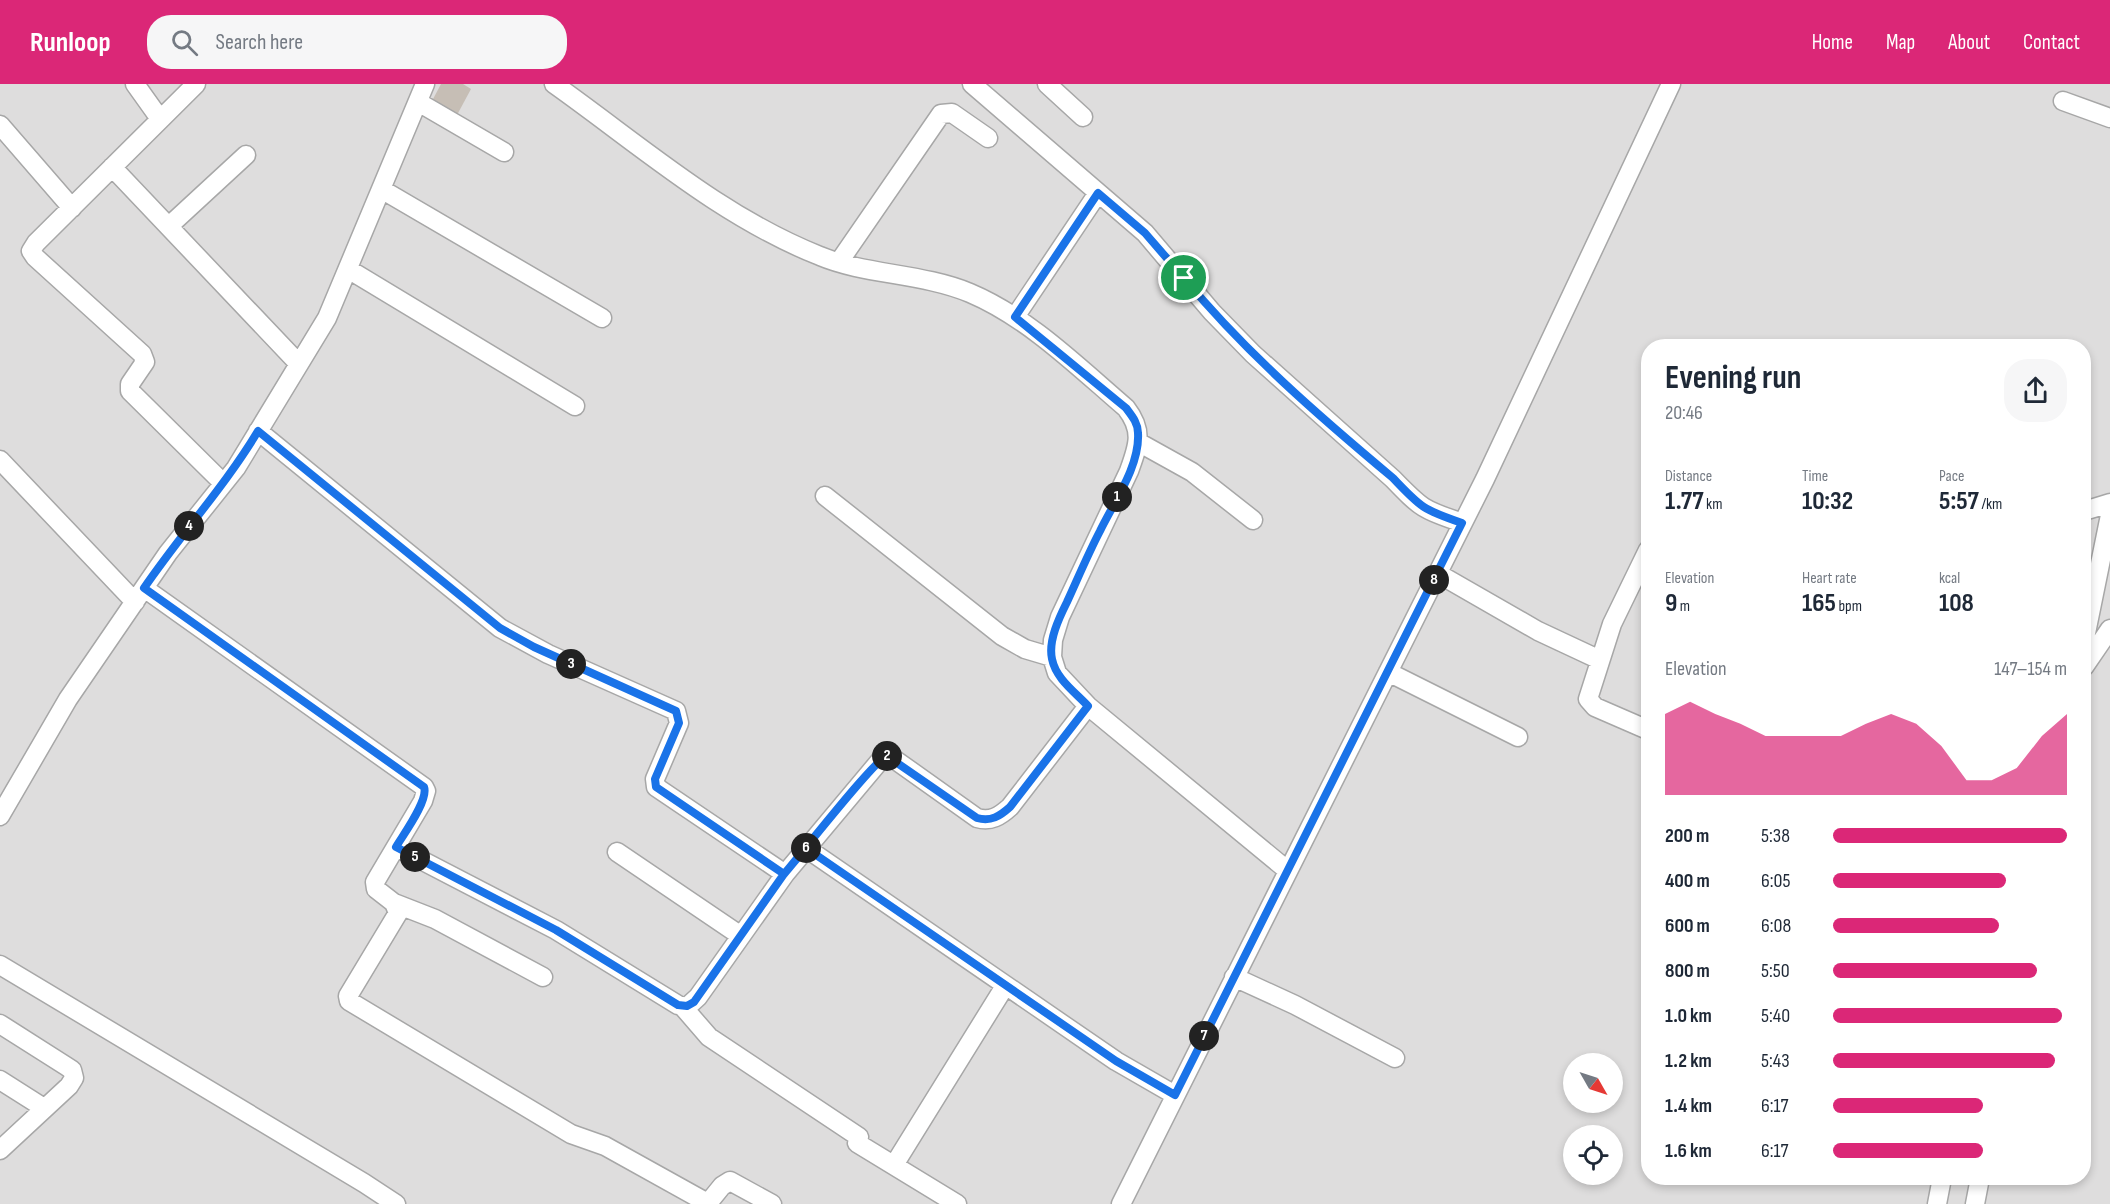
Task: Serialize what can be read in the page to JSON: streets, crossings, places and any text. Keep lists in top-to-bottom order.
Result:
{
  "north": "bottom right",
  "page": {
    "header": "Runloop",
    "search": "Search here",
    "nav": [
      "Home",
      "Map",
      "About",
      "Contact"
    ],
    "heading": ["Evening run", "20:46"],
    "stats": [
      ["Distance", "1.77 km"],
      ["Time", "10:32"],
      ["Pace", "5:57 /km"],
      ["Elevation", "9 m"],
      ["Heart rate", "165 bpm"],
      ["kcal", "108"]
    ],
    "pins": [
      "1",
      "4",
      "8",
      "3",
      "2",
      "6",
      "5",
      "7"
    ],
    "chart": ["Elevation", "147–154 m"],
    "list": [
      {
        "name": "200 m",
        "note": "5:38"
      },
      {
        "name": "400 m",
        "note": "6:05"
      },
      {
        "name": "600 m",
        "note": "6:08"
      },
      {
        "name": "800 m",
        "note": "5:50"
      },
      {
        "name": "1.0 km",
        "note": "5:40"
      },
      {
        "name": "1.2 km",
        "note": "5:43"
      },
      {
        "name": "1.4 km",
        "note": "6:17"
      },
      {
        "name": "1.6 km",
        "note": "6:17"
      }
    ]
  }
}
